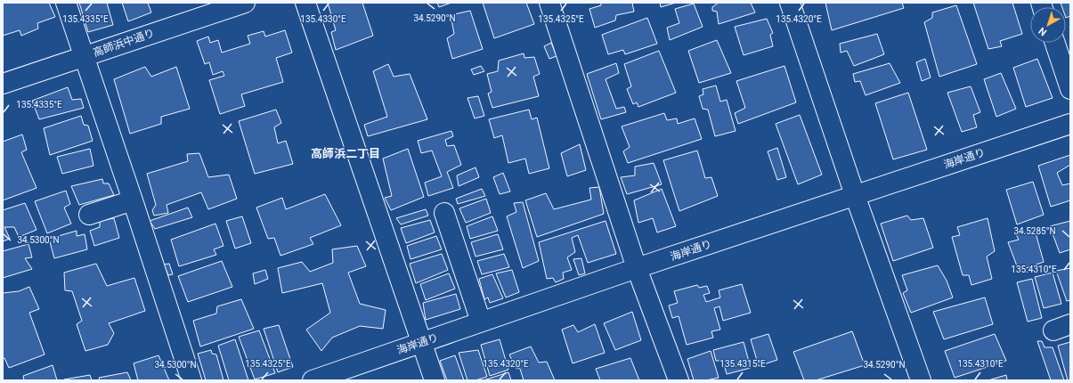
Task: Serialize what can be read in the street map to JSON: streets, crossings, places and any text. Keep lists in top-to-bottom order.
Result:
{
  "streets": {
    "street": ["高師浜中通り", "海岸通り"]
  },
  "districts": ["高師浜二丁目"],
  "north": "bottom left",
  "coordinates": [
    "34.5290°N",
    "135.4335°E",
    "135.4330°E",
    "135.4325°E",
    "135.4320°E",
    "34.5285°N",
    "34.5300°N",
    "135.4310°E",
    "135.4315°E"
  ]
}
